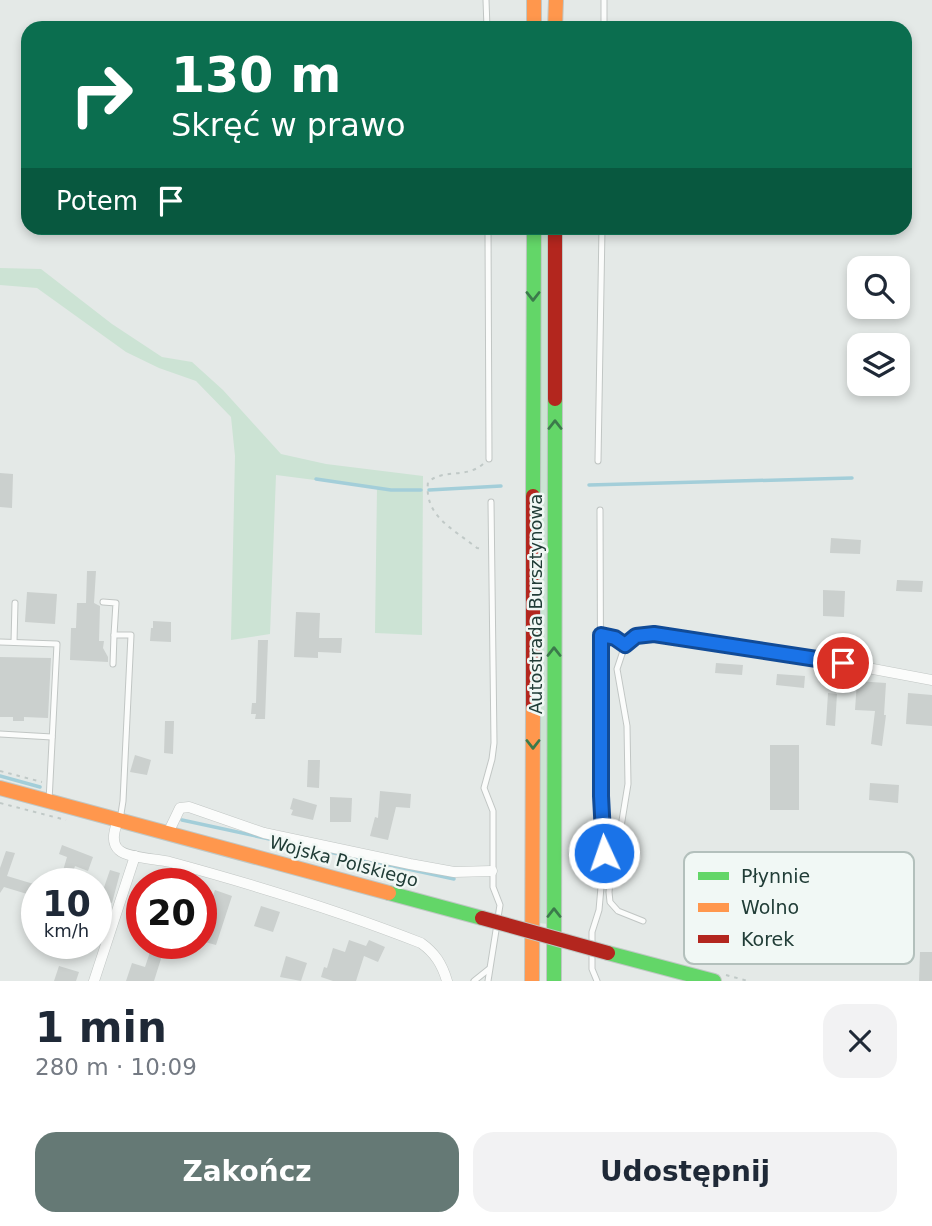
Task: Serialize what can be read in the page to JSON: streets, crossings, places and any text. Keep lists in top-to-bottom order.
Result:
{
  "streets": {
    "main road": ["Autostrada Bursztynowa", "Wojska Polskiego"]
  },
  "legend": ["Płynnie", "Wolno", "Korek"],
  "page": {
    "turn": ["130 m", "Skręć w prawo"],
    "then": "Potem",
    "speed": "10 km/h",
    "limit": "20",
    "heading": ["1 min", "280 m · 10:09"],
    "buttons": ["Zakończ", "Udostępnij"]
  }
}
